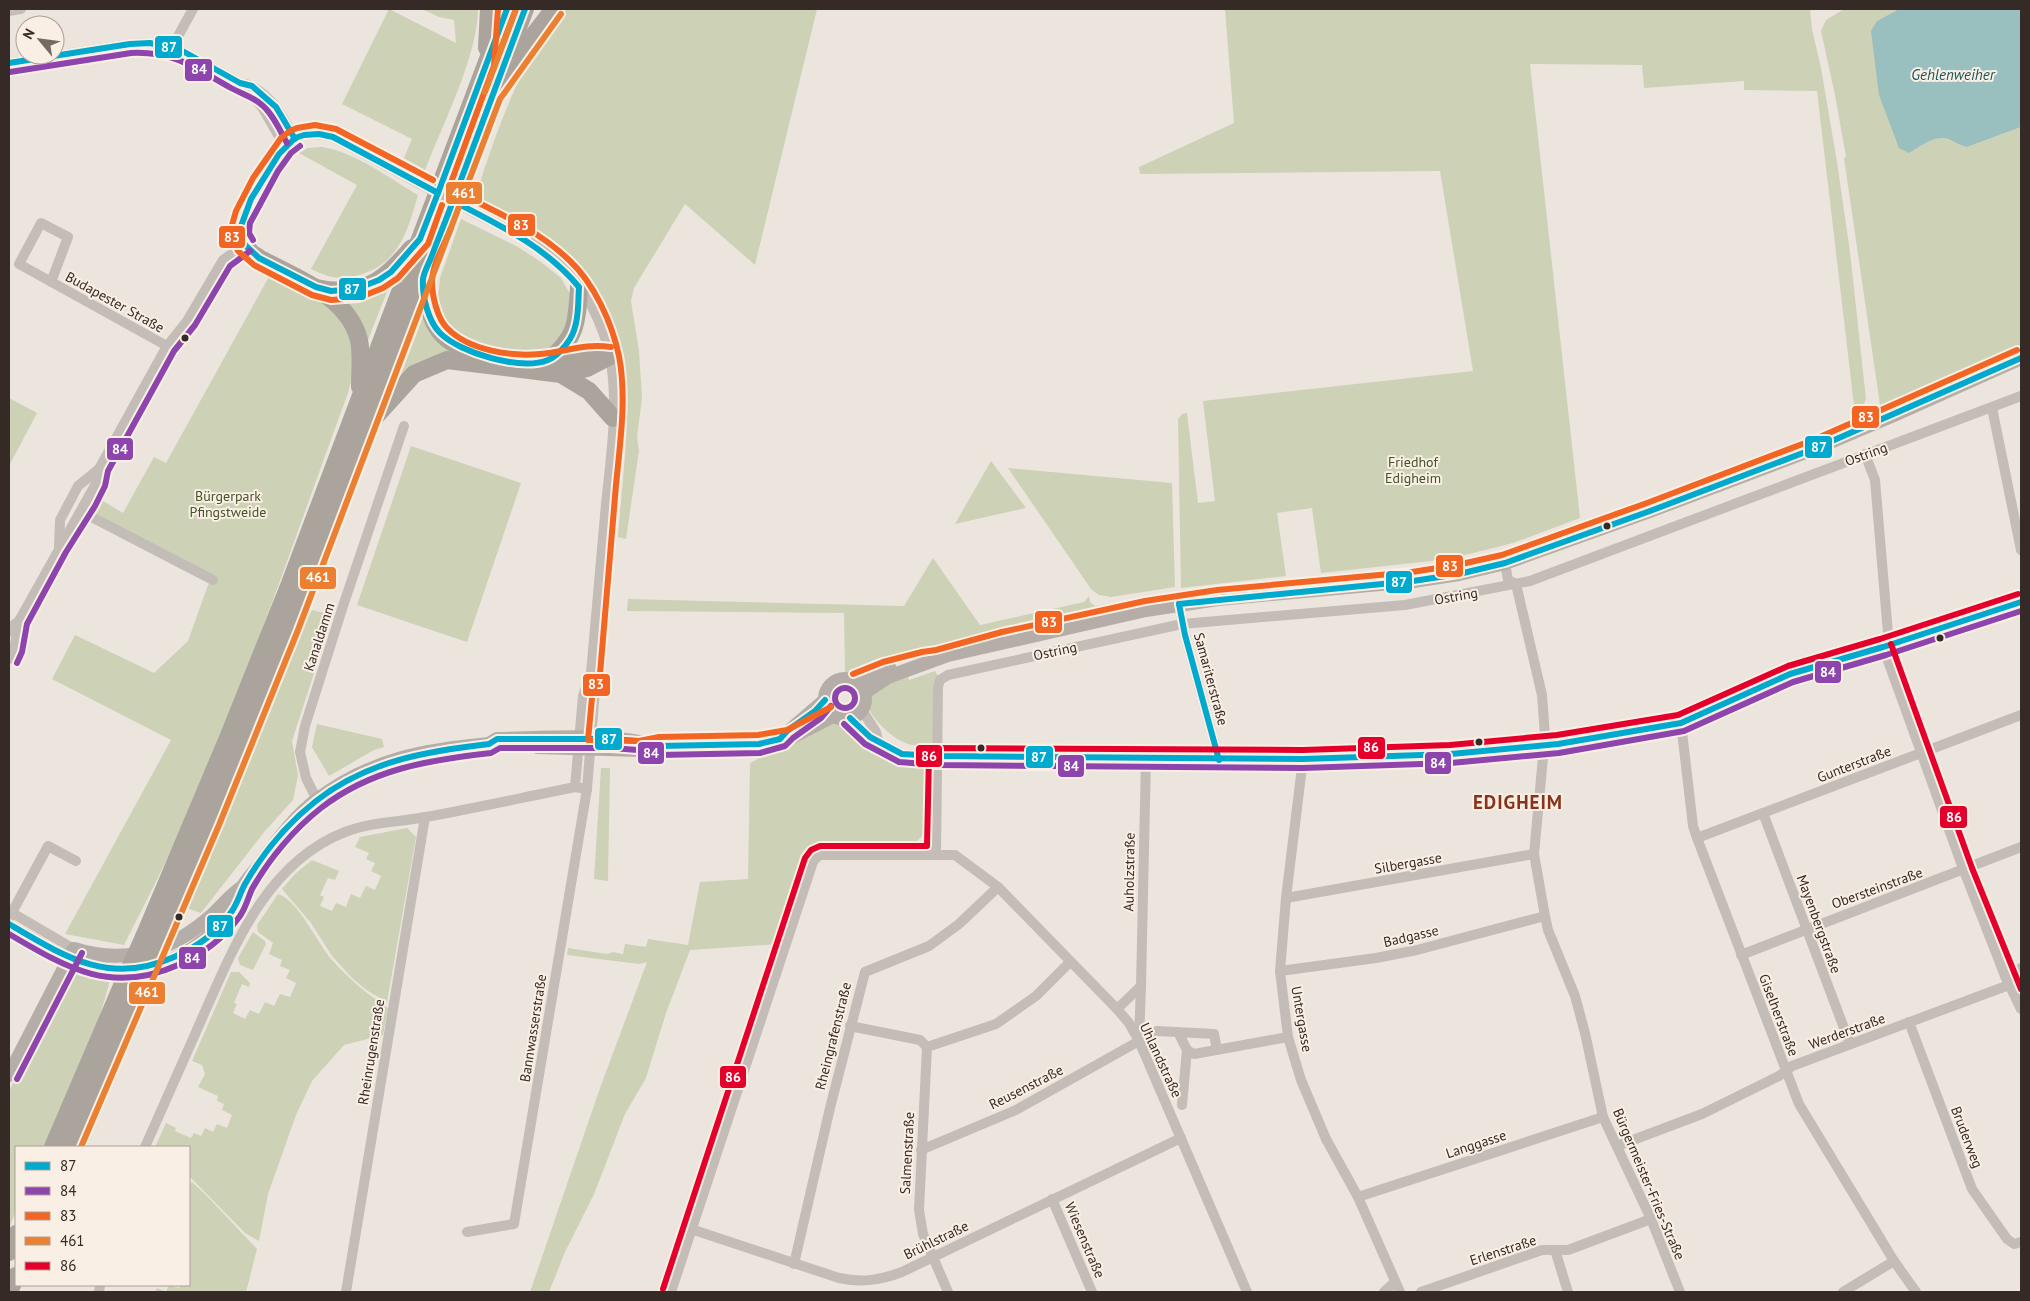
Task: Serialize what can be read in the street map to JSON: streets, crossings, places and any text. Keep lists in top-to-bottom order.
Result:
{
  "streets": {
    "street": [
      "Budapester Straße",
      "Ostring",
      "Kanaldamm",
      "Samariterstraße",
      "Gunterstraße",
      "Silbergasse",
      "Auholzstraße",
      "Obersteinstraße",
      "Mayenbergstraße",
      "Badgasse",
      "Giselherstraße",
      "Untergasse",
      "Bannwasserstraße",
      "Werderstraße",
      "Rheingrafenstraße",
      "Rheinrugenstraße",
      "Uhlandstraße",
      "Reusenstraße",
      "Bruderweg",
      "Langgasse",
      "Salmenstraße",
      "Bürgermeister-Fries-Straße",
      "Brühlstraße",
      "Wiesenstraße",
      "Erlenstraße"
    ]
  },
  "crossings": [
    ["Ostring", "Samariterstraße"],
    ["Ostring", "Uhlandstraße"],
    ["Ostring", "Bürgermeister-Fries-Straße"],
    ["Gunterstraße", "Mayenbergstraße"],
    ["Gunterstraße", "Giselherstraße"],
    ["Silbergasse", "Untergasse"],
    ["Silbergasse", "Bürgermeister-Fries-Straße"],
    ["Auholzstraße", "Uhlandstraße"],
    ["Auholzstraße", "Reusenstraße"],
    ["Obersteinstraße", "Mayenbergstraße"],
    ["Obersteinstraße", "Giselherstraße"],
    ["Mayenbergstraße", "Werderstraße"],
    ["Badgasse", "Untergasse"],
    ["Badgasse", "Bürgermeister-Fries-Straße"],
    ["Giselherstraße", "Werderstraße"],
    ["Untergasse", "Langgasse"],
    ["Werderstraße", "Bruderweg"],
    ["Werderstraße", "Bürgermeister-Fries-Straße"],
    ["Rheingrafenstraße", "Uhlandstraße"],
    ["Rheingrafenstraße", "Brühlstraße"],
    ["Uhlandstraße", "Reusenstraße"],
    ["Uhlandstraße", "Brühlstraße"],
    ["Reusenstraße", "Salmenstraße"],
    ["Langgasse", "Bürgermeister-Fries-Straße"],
    ["Salmenstraße", "Brühlstraße"],
    ["Bürgermeister-Fries-Straße", "Erlenstraße"],
    ["Brühlstraße", "Wiesenstraße"]
  ],
  "districts": ["EDIGHEIM"],
  "water": ["Gehlenweiher"],
  "parks": ["Friedhof Edigheim", "Bürgerpark Pfingstweide"],
  "lines": [
    "transit line 87",
    "transit line 83",
    "transit line 461",
    "transit line 84",
    "transit line 86"
  ],
  "legend": [
    "87",
    "84",
    "83",
    "461",
    "86"
  ],
  "north": "top left"
}
